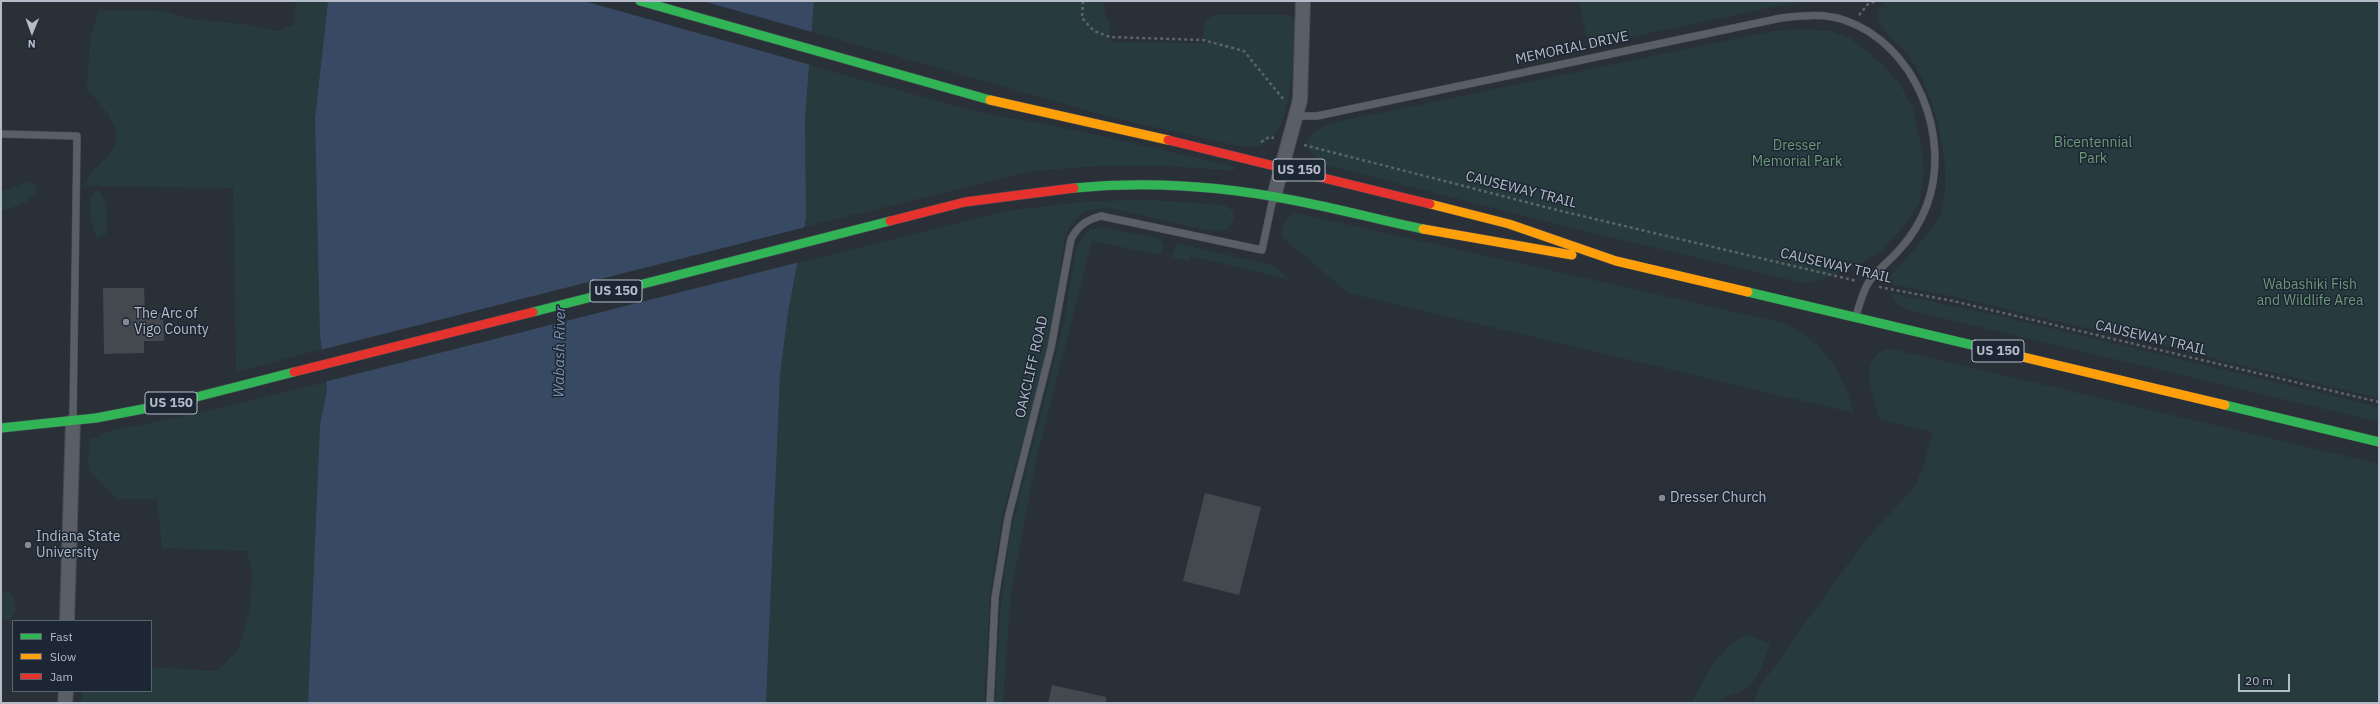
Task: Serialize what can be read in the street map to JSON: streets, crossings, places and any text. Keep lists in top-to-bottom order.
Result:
{
  "streets": {
    "main road": ["US 150"],
    "lane": ["MEMORIAL DRIVE", "OAKCLIFF ROAD"],
    "path": ["CAUSEWAY TRAIL"]
  },
  "crossings": [
    ["MEMORIAL DRIVE", "CAUSEWAY TRAIL"],
    ["US 150", "OAKCLIFF ROAD"]
  ],
  "water": ["Wabash River"],
  "parks": ["Bicentennial Park", "Dresser Memorial Park", "Wabashiki Fish and Wildlife Area"],
  "places": ["The Arc of Vigo County", "Dresser Church", "Indiana State University"],
  "legend": ["Fast", "Slow", "Jam"],
  "scale_bar": "20 m",
  "north": "bottom"
}
